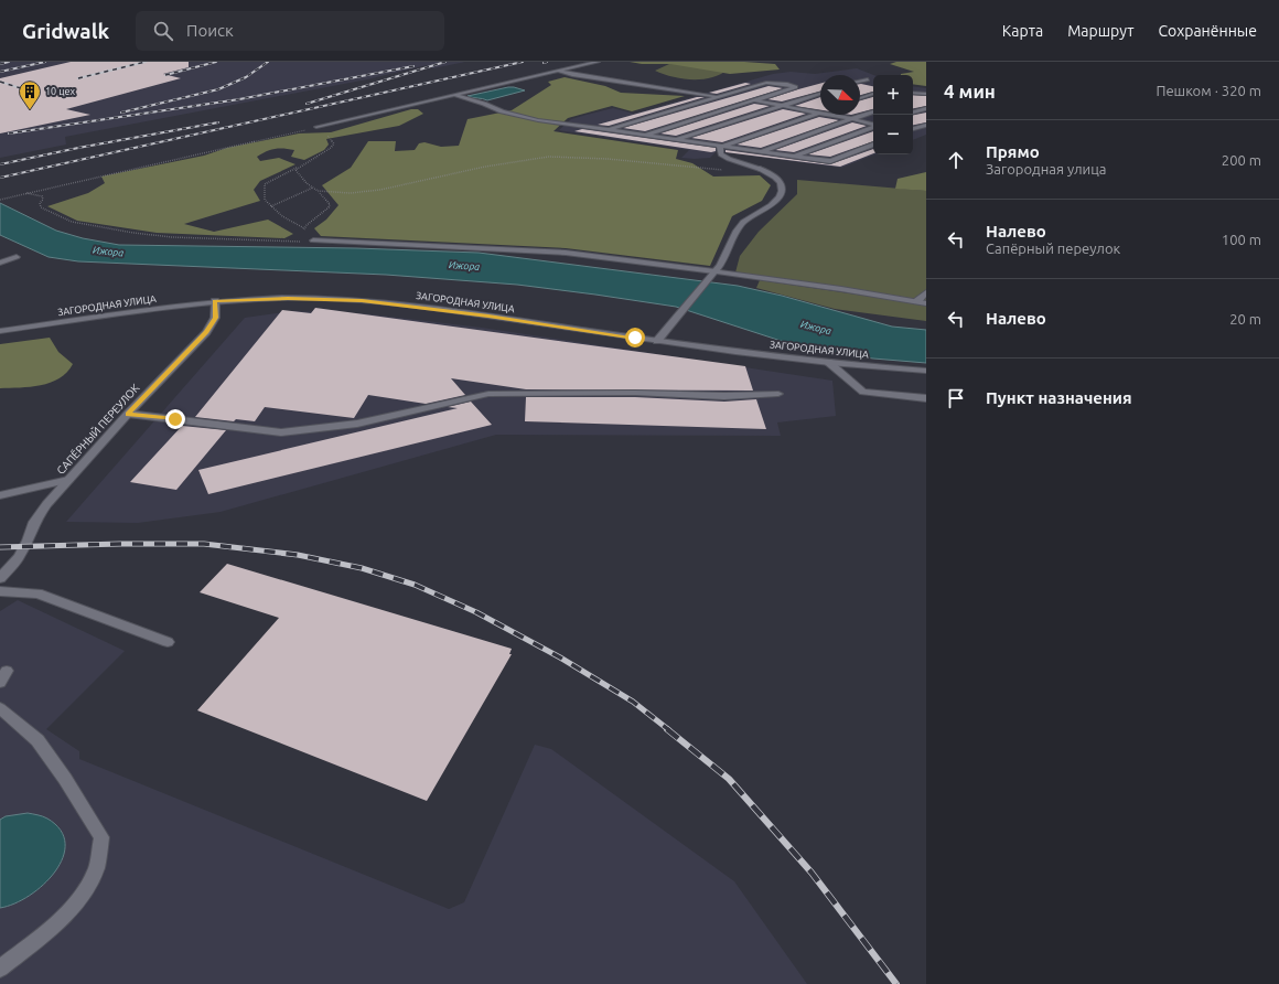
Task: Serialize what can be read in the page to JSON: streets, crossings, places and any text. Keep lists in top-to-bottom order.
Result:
{
  "streets": {
    "street": ["ЗАГОРОДНАЯ УЛИЦА", "САПЁРНЫЙ ПЕРЕУЛОК"]
  },
  "crossings": [
    ["ЗАГОРОДНАЯ УЛИЦА", "САПЁРНЫЙ ПЕРЕУЛОК"]
  ],
  "water": ["Ижора"],
  "places": {
    "building": ["10 цех"]
  },
  "north": "bottom right",
  "page": {
    "header": "Gridwalk",
    "search": "Поиск",
    "nav": ["Карта", "Маршрут", "Сохранённые"],
    "heading": ["4 мин", "Пешком · 320 m"],
    "map_buttons": ["+", "−"],
    "list": [
      ["Прямо", "Загородная улица", "200 m"],
      ["Налево", "Сапёрный переулок", "100 m"],
      ["Налево", "20 m"],
      "Пункт назначения"
    ]
  }
}
